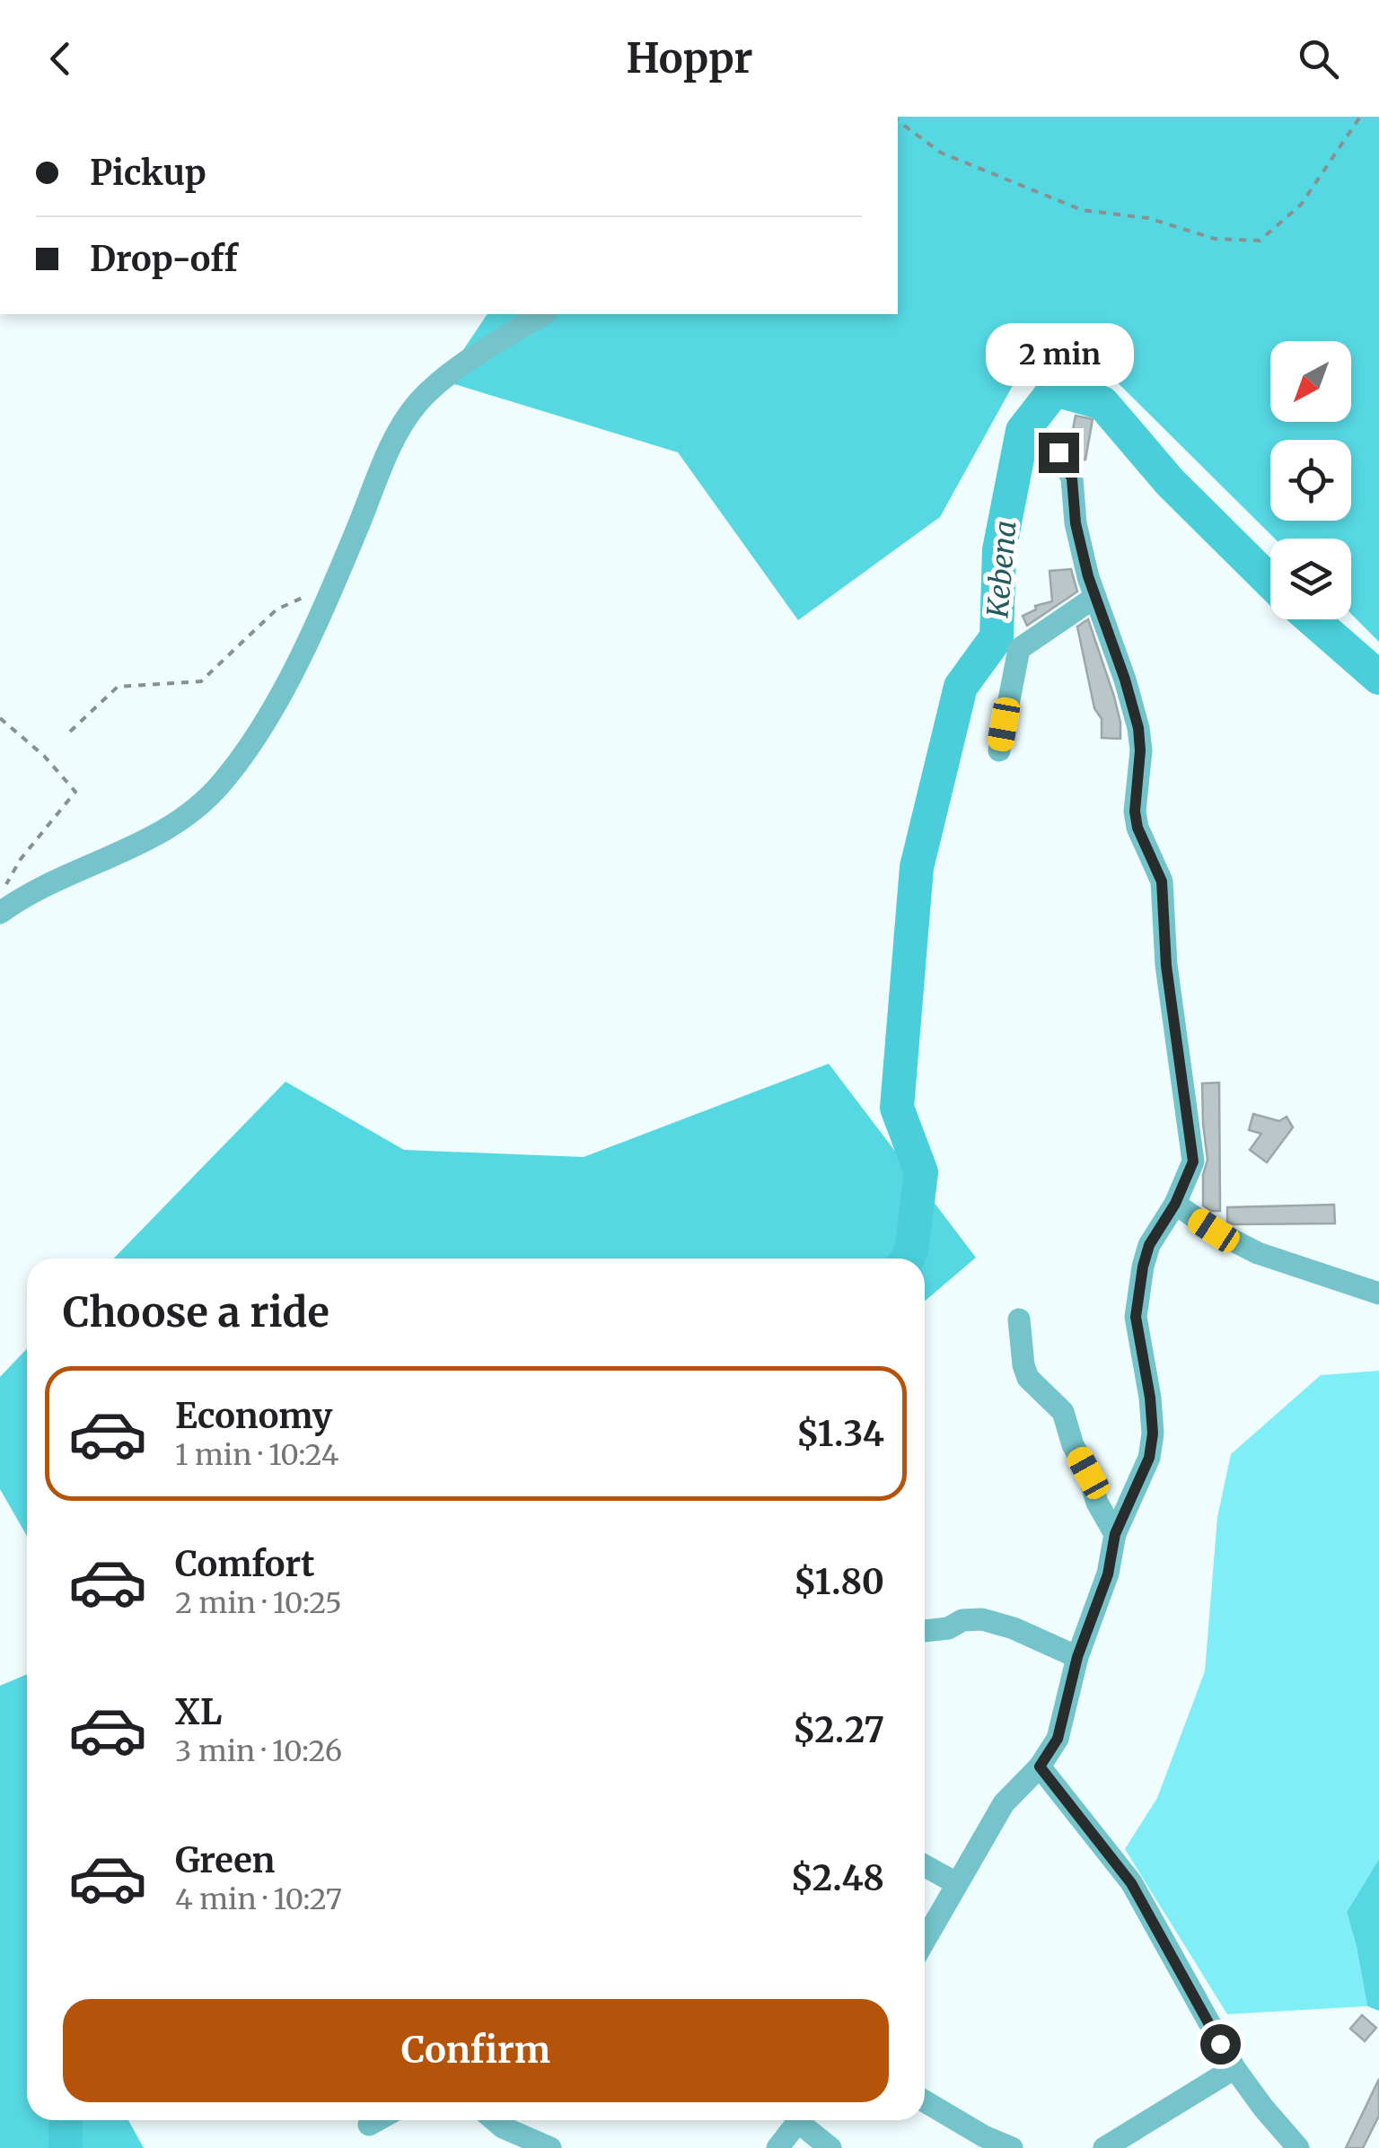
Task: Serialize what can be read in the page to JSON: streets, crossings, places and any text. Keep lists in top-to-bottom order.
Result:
{
  "water": ["Kebena"],
  "north": "bottom left",
  "page": {
    "header": "Hoppr",
    "banner": ["Pickup", "Drop-off"],
    "bubble": "2 min",
    "heading": "Choose a ride",
    "list": [
      {
        "name": "Economy",
        "note": "1 min · 10:24",
        "value": "$1.34"
      },
      {
        "name": "Comfort",
        "note": "2 min · 10:25",
        "value": "$1.80"
      },
      {
        "name": "XL",
        "note": "3 min · 10:26",
        "value": "$2.27"
      },
      {
        "name": "Green",
        "note": "4 min · 10:27",
        "value": "$2.48"
      }
    ],
    "buttons": "Confirm"
  }
}
